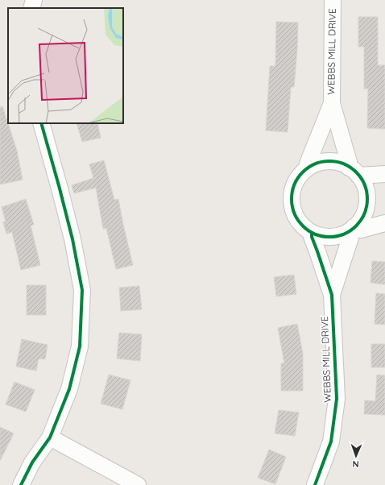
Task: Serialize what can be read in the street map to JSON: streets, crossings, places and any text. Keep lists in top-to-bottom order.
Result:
{
  "streets": {
    "street": ["WEBBS MILL DRIVE"]
  },
  "north": "bottom"
}
